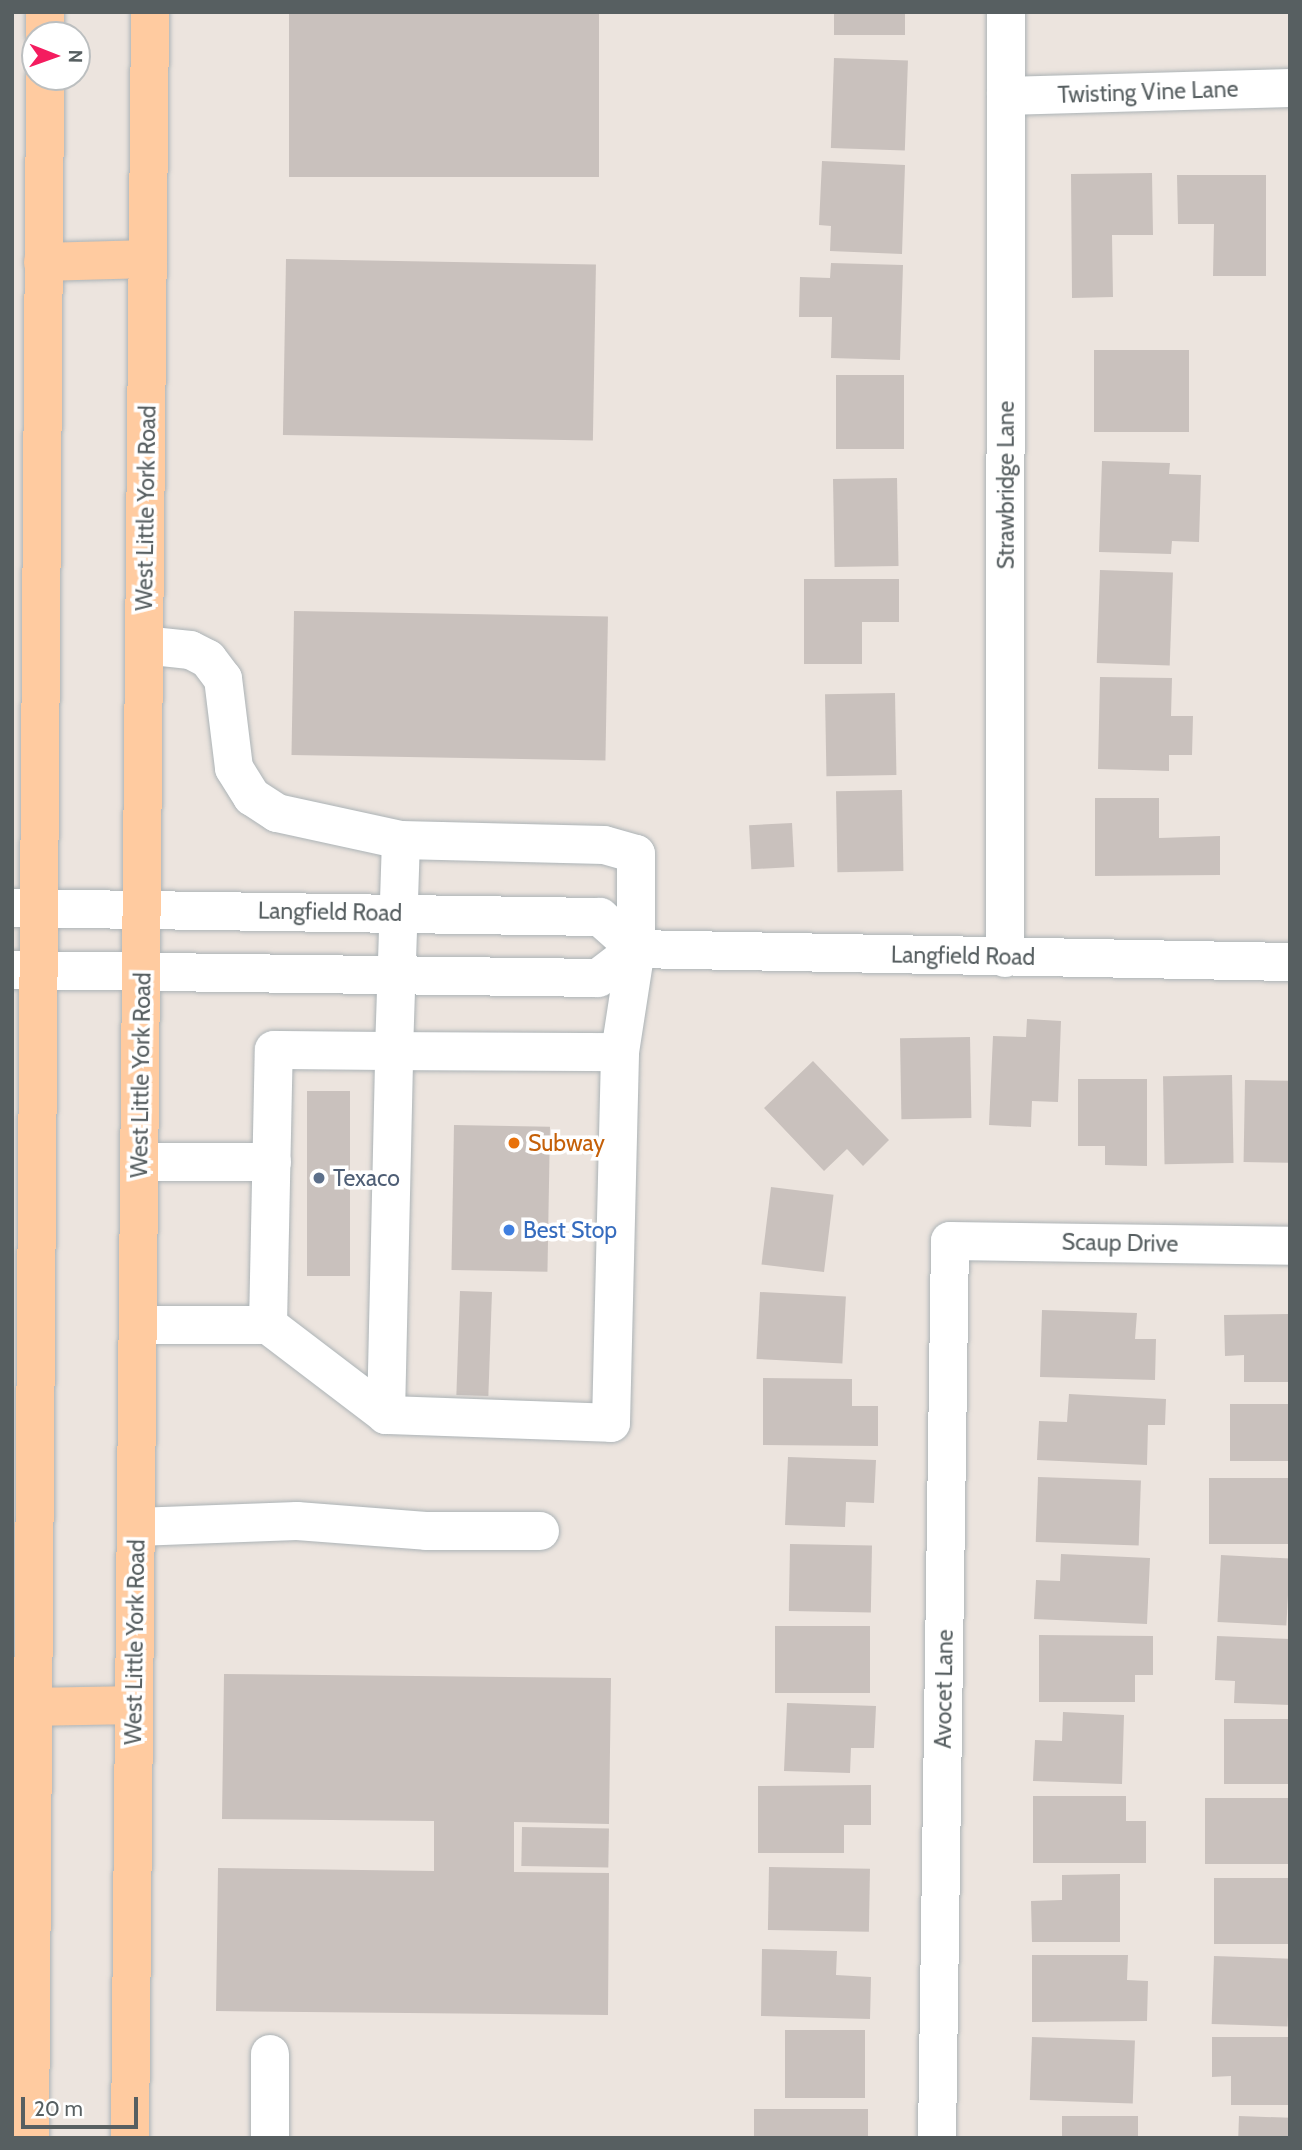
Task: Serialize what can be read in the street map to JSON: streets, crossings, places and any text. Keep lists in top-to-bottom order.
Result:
{
  "streets": {
    "main road": ["West Little York Road"],
    "street": [
      "Twisting Vine Lane",
      "Strawbridge Lane",
      "Langfield Road",
      "Scaup Drive",
      "Avocet Lane"
    ]
  },
  "crossings": [
    ["Twisting Vine Lane", "Strawbridge Lane"],
    ["Strawbridge Lane", "Langfield Road"],
    ["West Little York Road", "Langfield Road"],
    ["Scaup Drive", "Avocet Lane"]
  ],
  "places": ["Subway", "Texaco", "Best Stop"],
  "scale_bar": "20 m",
  "north": "right"
}
